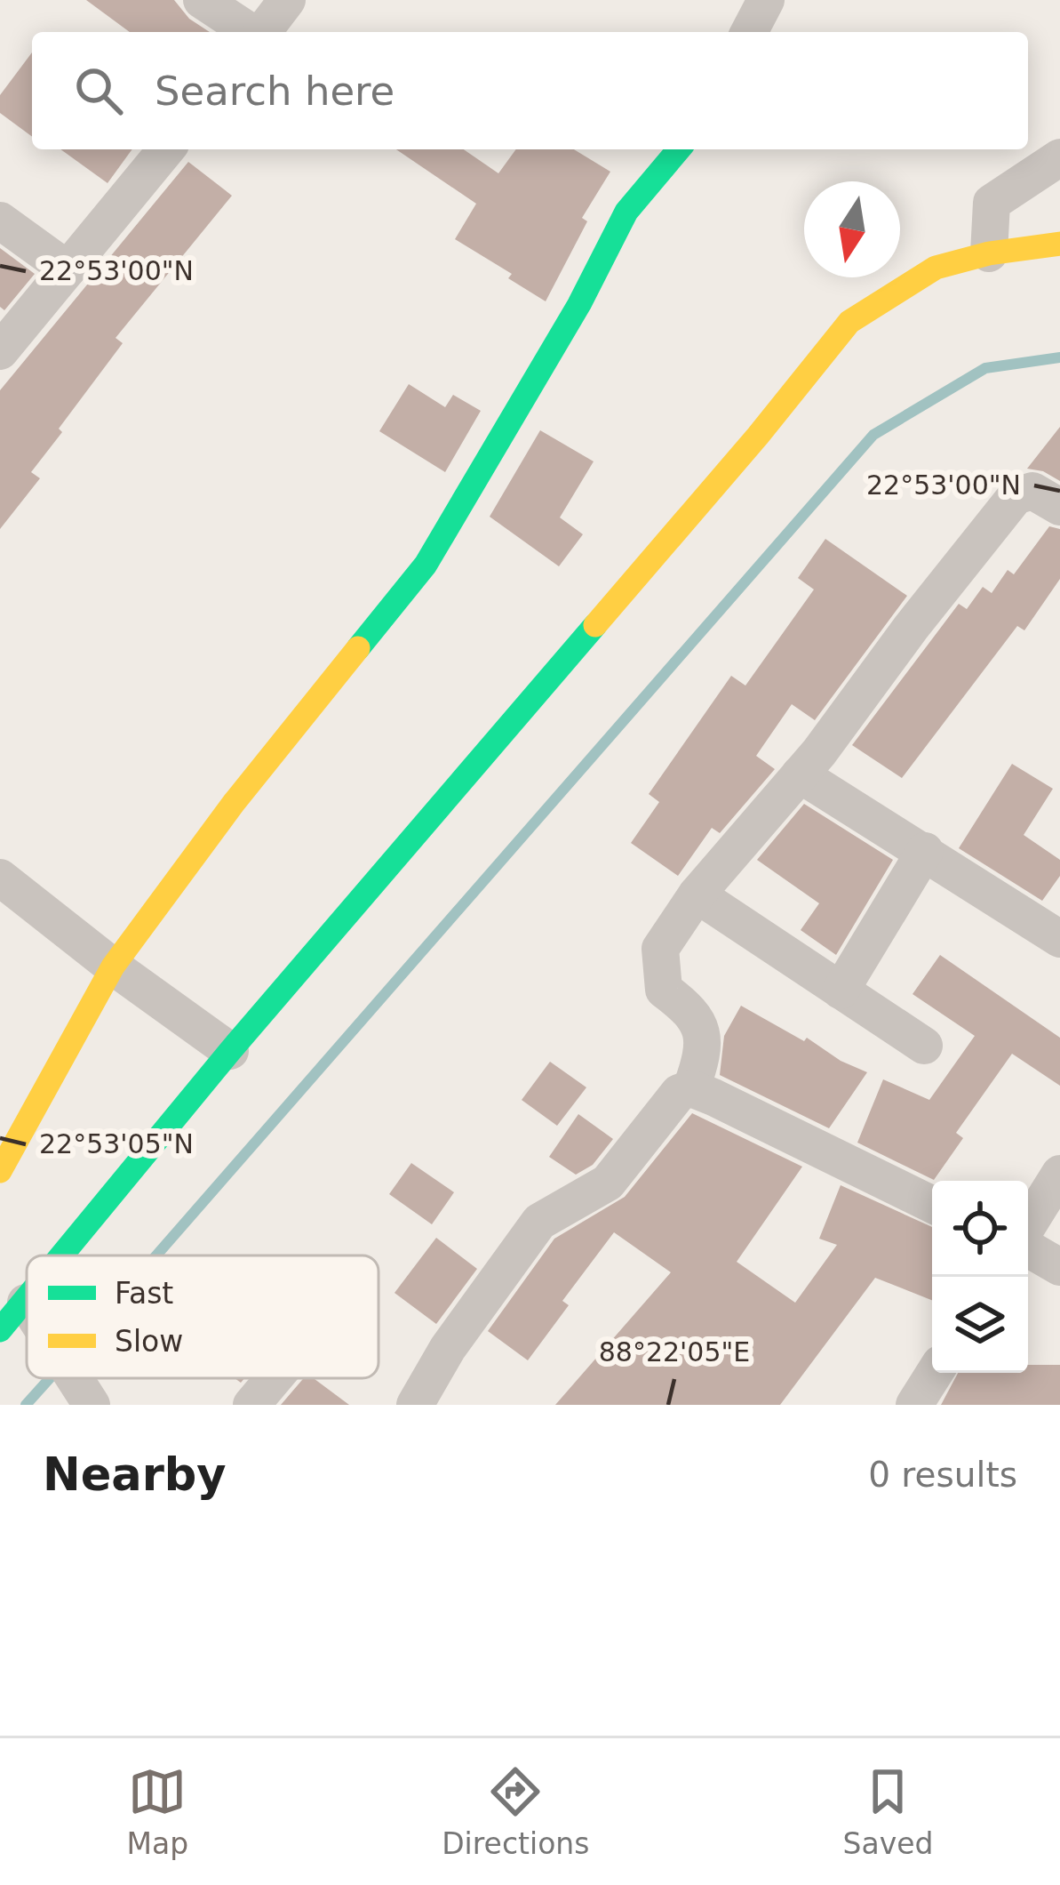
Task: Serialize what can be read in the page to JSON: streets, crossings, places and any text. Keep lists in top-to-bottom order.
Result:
{
  "legend": ["Fast", "Slow"],
  "north": "bottom",
  "page": {
    "search": "Search here",
    "heading": ["Nearby", "0 results"],
    "nav": ["Map", "Directions", "Saved"]
  },
  "coordinates": ["22°53'00\"N", "22°53'05\"N", "88°22'05\"E"]
}
